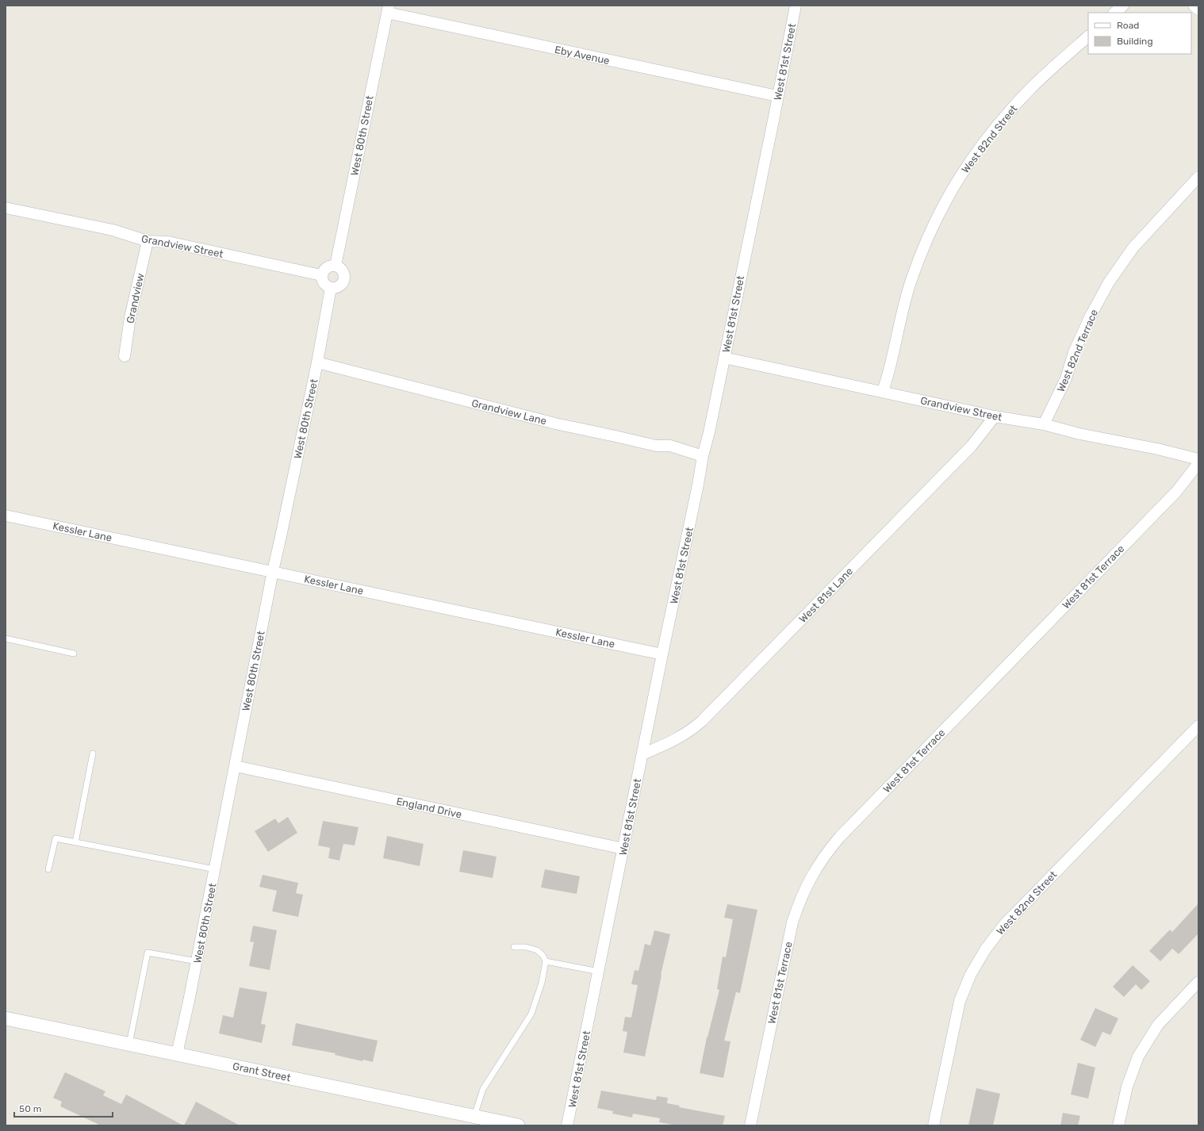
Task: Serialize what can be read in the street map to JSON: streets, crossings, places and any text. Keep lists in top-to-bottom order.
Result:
{
  "streets": {
    "street": [
      "Eby Avenue",
      "West 81st Street",
      "West 80th Street",
      "West 82nd Street",
      "Grandview Street",
      "Grandview",
      "West 82nd Terrace",
      "Grandview Lane",
      "Kessler Lane",
      "West 81st Terrace",
      "West 81st Lane",
      "England Drive",
      "Grant Street"
    ]
  },
  "crossings": [
    ["Eby Avenue", "West 81st Street"],
    ["Eby Avenue", "West 80th Street"],
    ["West 81st Street", "Grandview Street"],
    ["West 81st Street", "Grandview Lane"],
    ["West 81st Street", "Kessler Lane"],
    ["West 81st Street", "West 81st Lane"],
    ["West 81st Street", "England Drive"],
    ["West 80th Street", "Grandview Street"],
    ["West 80th Street", "Grandview Lane"],
    ["West 80th Street", "Kessler Lane"],
    ["West 80th Street", "England Drive"],
    ["West 80th Street", "Grant Street"],
    ["West 82nd Street", "Grandview Street"],
    ["Grandview Street", "Grandview"],
    ["Grandview Street", "West 82nd Terrace"],
    ["Grandview Street", "West 81st Lane"]
  ],
  "legend": ["Road", "Building"],
  "scale_bar": "50 m"
}
